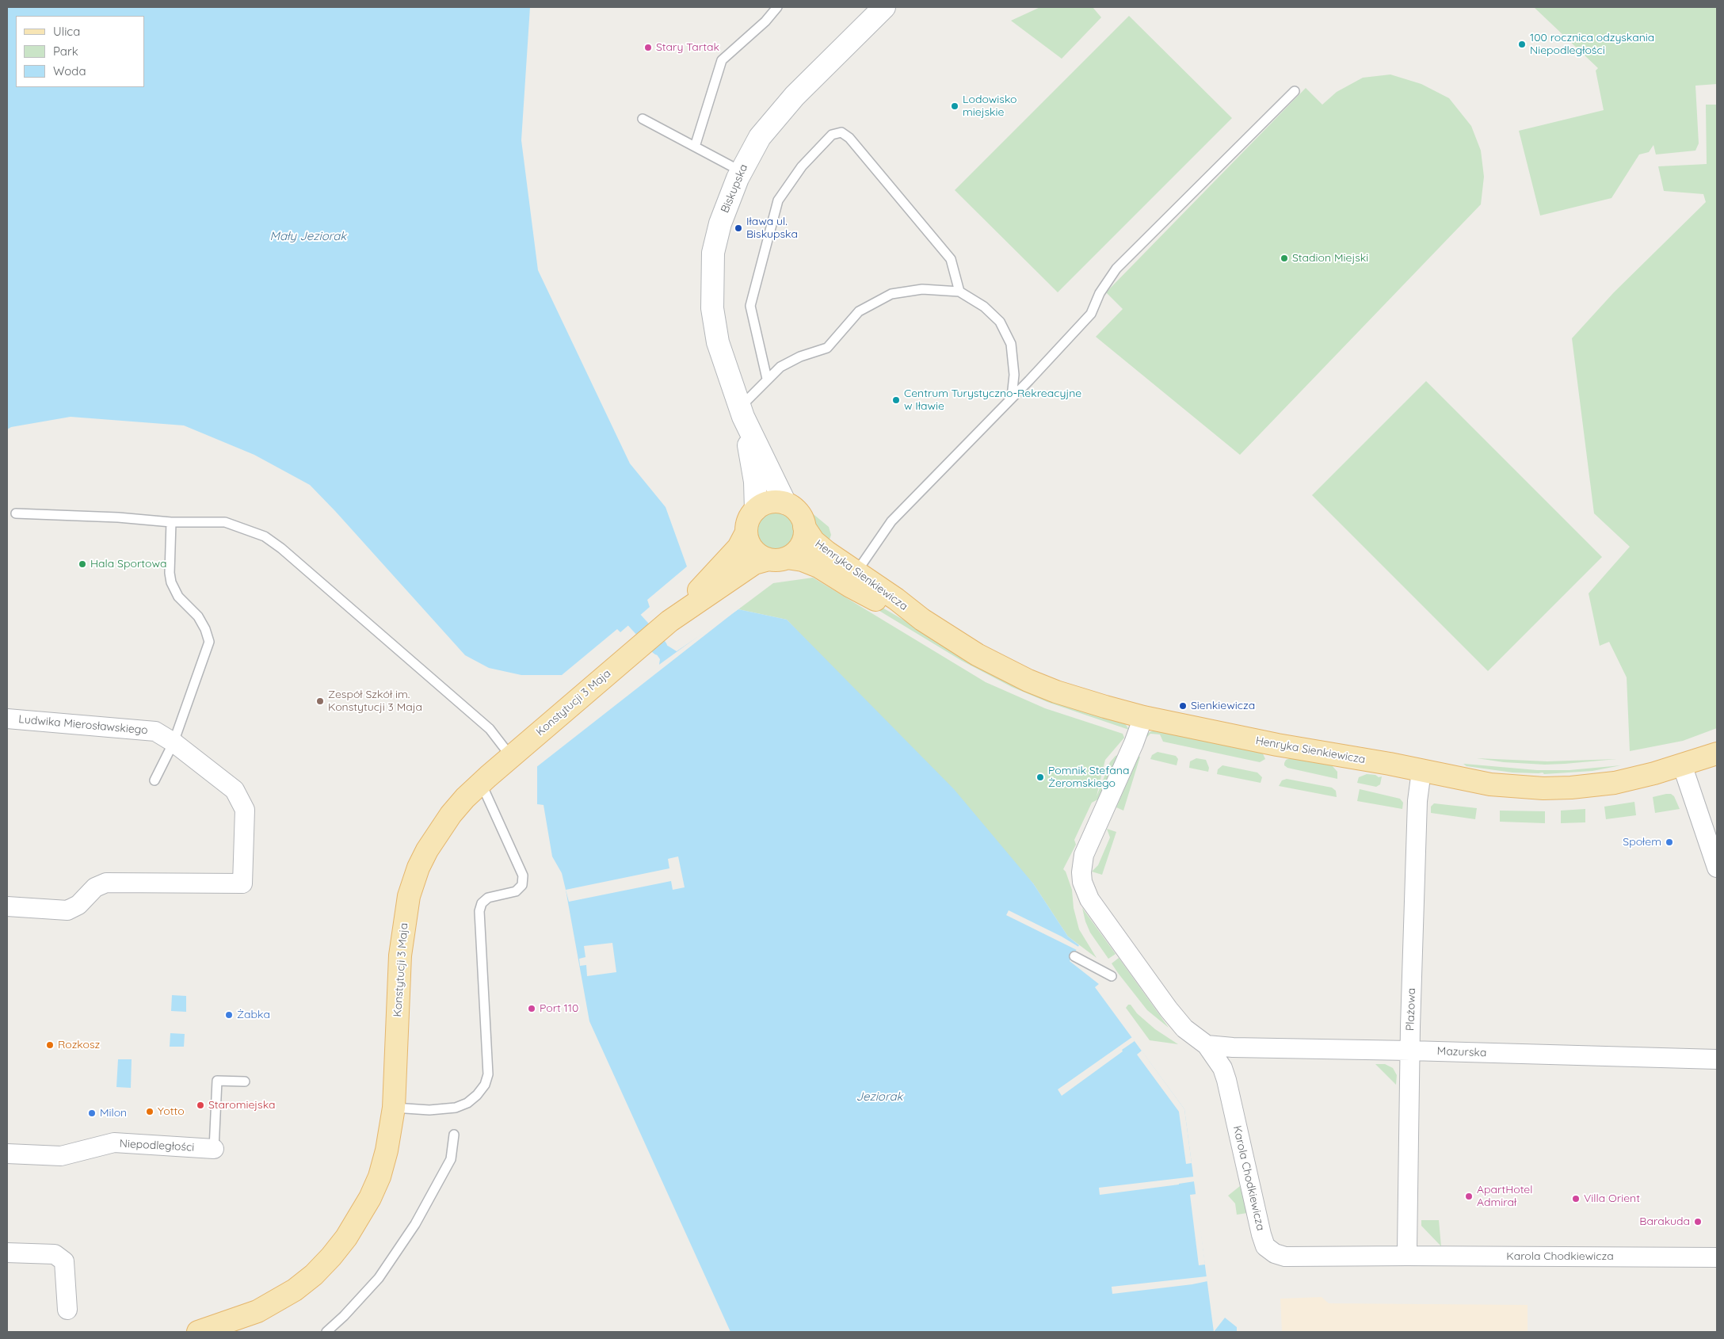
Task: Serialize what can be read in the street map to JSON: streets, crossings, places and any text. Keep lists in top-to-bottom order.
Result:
{
  "streets": {
    "main road": ["Henryka Sienkiewicza", "Konstytucji 3 Maja"],
    "street": [
      "Biskupska",
      "Ludwika Mierosławskiego",
      "Plażowa",
      "Mazurska",
      "Niepodległości",
      "Karola Chodkiewicza"
    ]
  },
  "crossings": [
    ["Biskupska", "Henryka Sienkiewicza"],
    ["Biskupska", "Konstytucji 3 Maja"],
    ["Henryka Sienkiewicza", "Konstytucji 3 Maja"],
    ["Henryka Sienkiewicza", "Plażowa"],
    ["Henryka Sienkiewicza", "Karola Chodkiewicza"],
    ["Plażowa", "Mazurska"],
    ["Mazurska", "Karola Chodkiewicza"]
  ],
  "water": ["Mały Jeziorak", "Jeziorak"],
  "places": [
    "100 rocznica odzyskania Niepodległości",
    "Stary Tartak",
    "Lodowisko miejskie",
    "Iława ul. Biskupska",
    "Stadion Miejski",
    "Centrum Turystyczno-Rekreacyjne w Iławie",
    "Hala Sportowa",
    "Zespół Szkół im. Konstytucji 3 Maja",
    "Sienkiewicza",
    "Pomnik Stefana Żeromskiego",
    "Społem",
    "Port 110",
    "Żabka",
    "Rozkosz",
    "Staromiejska",
    "Yotto",
    "Milon",
    "ApartHotel Admirał",
    "Villa Orient",
    "Barakuda"
  ],
  "legend": ["Ulica", "Park", "Woda"]
}
